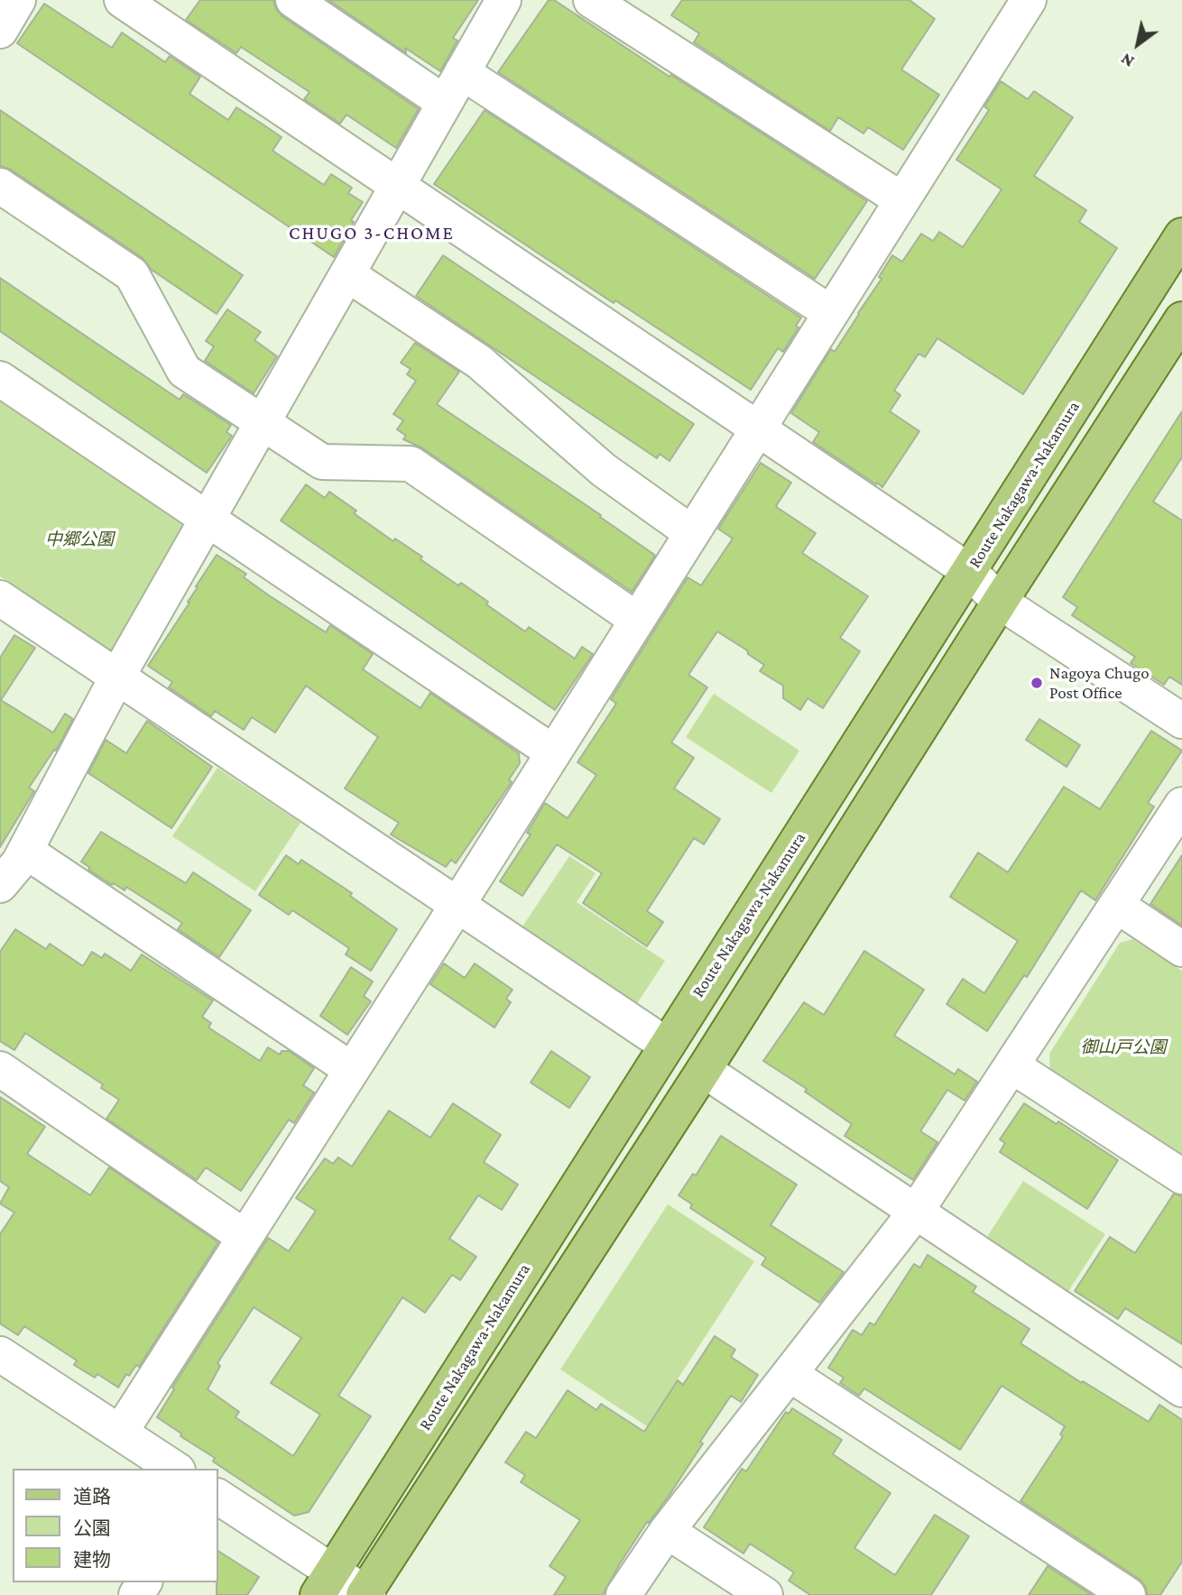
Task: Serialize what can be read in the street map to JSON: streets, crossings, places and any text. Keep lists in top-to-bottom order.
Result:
{
  "streets": {
    "main road": ["Route Nakagawa-Nakamura"]
  },
  "districts": ["CHUGO 3-CHOME"],
  "parks": ["中郷公園", "御山戸公園"],
  "places": ["Nagoya Chugo Post Office"],
  "legend": ["道路", "公園", "建物"],
  "north": "bottom left"
}
